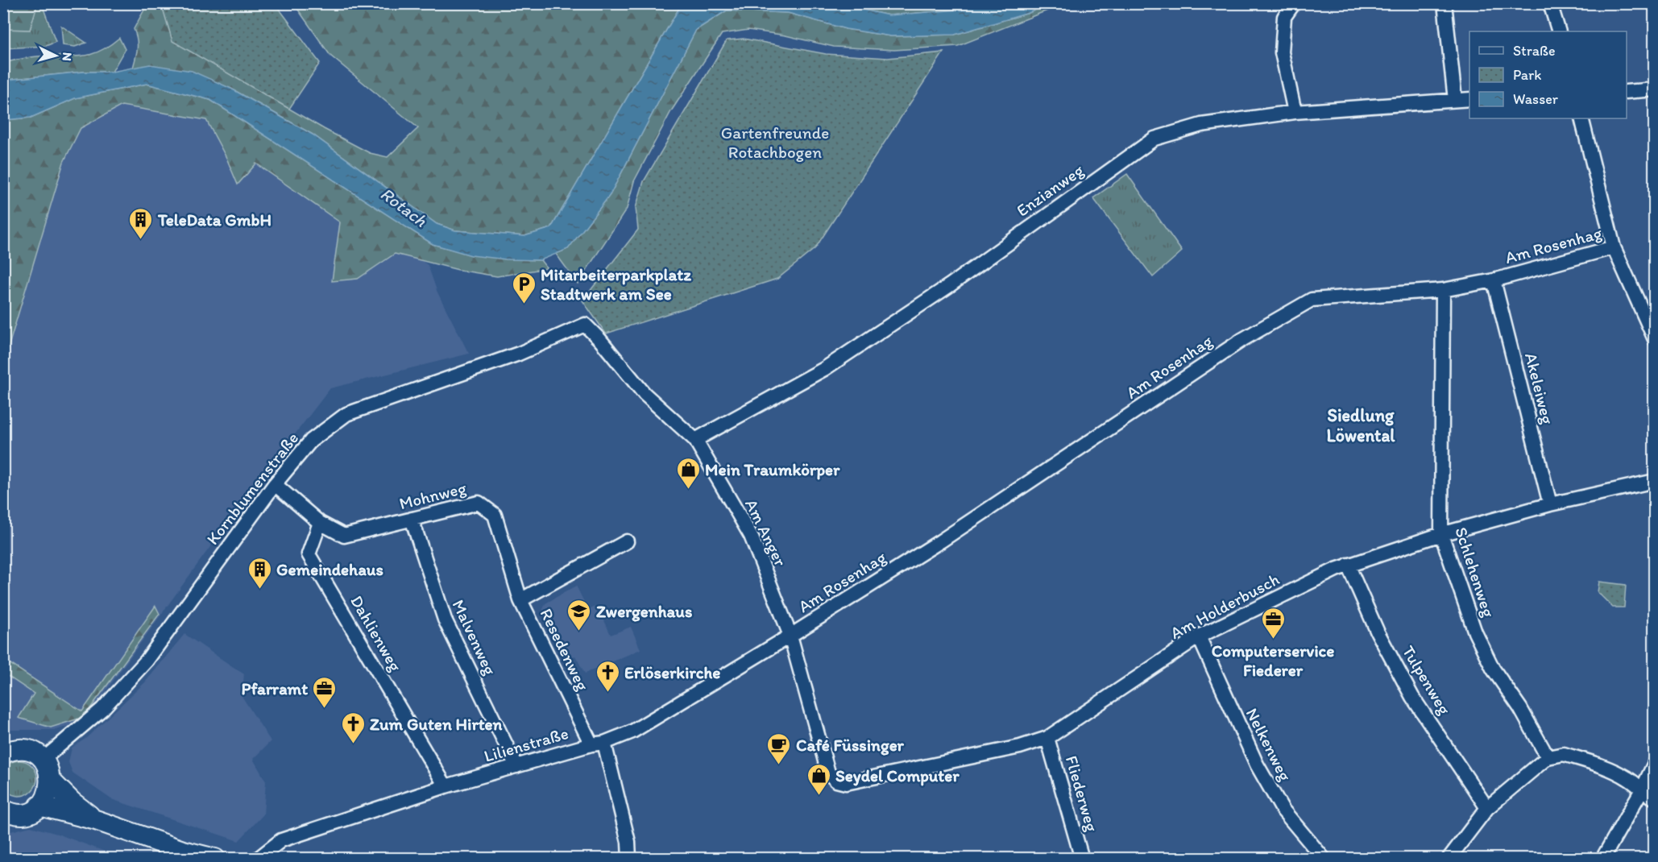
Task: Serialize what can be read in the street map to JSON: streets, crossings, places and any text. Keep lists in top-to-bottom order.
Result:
{
  "streets": {
    "street": [
      "Enzianweg",
      "Am Rosenhag",
      "Akeleiweg",
      "Kornblumenstraße",
      "Mohnweg",
      "Am Anger",
      "Schlehenweg",
      "Am Holderbusch",
      "Dahlienweg",
      "Malvenweg",
      "Resedenweg",
      "Tulpenweg",
      "Lilienstraße",
      "Nelkenweg",
      "Fliederweg"
    ]
  },
  "crossings": [
    ["Enzianweg", "Am Anger"],
    ["Am Rosenhag", "Akeleiweg"],
    ["Am Rosenhag", "Am Anger"],
    ["Am Rosenhag", "Schlehenweg"],
    ["Am Rosenhag", "Lilienstraße"],
    ["Akeleiweg", "Am Holderbusch"],
    ["Kornblumenstraße", "Am Anger"],
    ["Mohnweg", "Dahlienweg"],
    ["Mohnweg", "Malvenweg"],
    ["Mohnweg", "Resedenweg"],
    ["Am Anger", "Am Holderbusch"],
    ["Am Anger", "Lilienstraße"],
    ["Schlehenweg", "Am Holderbusch"],
    ["Am Holderbusch", "Tulpenweg"],
    ["Am Holderbusch", "Nelkenweg"],
    ["Am Holderbusch", "Fliederweg"],
    ["Dahlienweg", "Lilienstraße"],
    ["Malvenweg", "Lilienstraße"],
    ["Resedenweg", "Lilienstraße"]
  ],
  "districts": ["Siedlung Löwental"],
  "water": ["Rotach"],
  "parks": ["Gartenfreunde Rotachbogen"],
  "places": {
    "building": ["TeleData GmbH", "Gemeindehaus"],
    "parking": ["Mitarbeiterparkplatz Stadtwerk am See"],
    "shop": ["Mein Traumkörper", "Seydel Computer"],
    "school or university": ["Zwergenhaus"],
    "office": ["Computerservice Fiederer", "Pfarramt"],
    "church": ["Erlöserkirche", "Zum Guten Hirten"],
    "cafe": ["Café Füssinger"]
  },
  "legend": ["Straße", "Park", "Wasser"],
  "north": "right"
}
